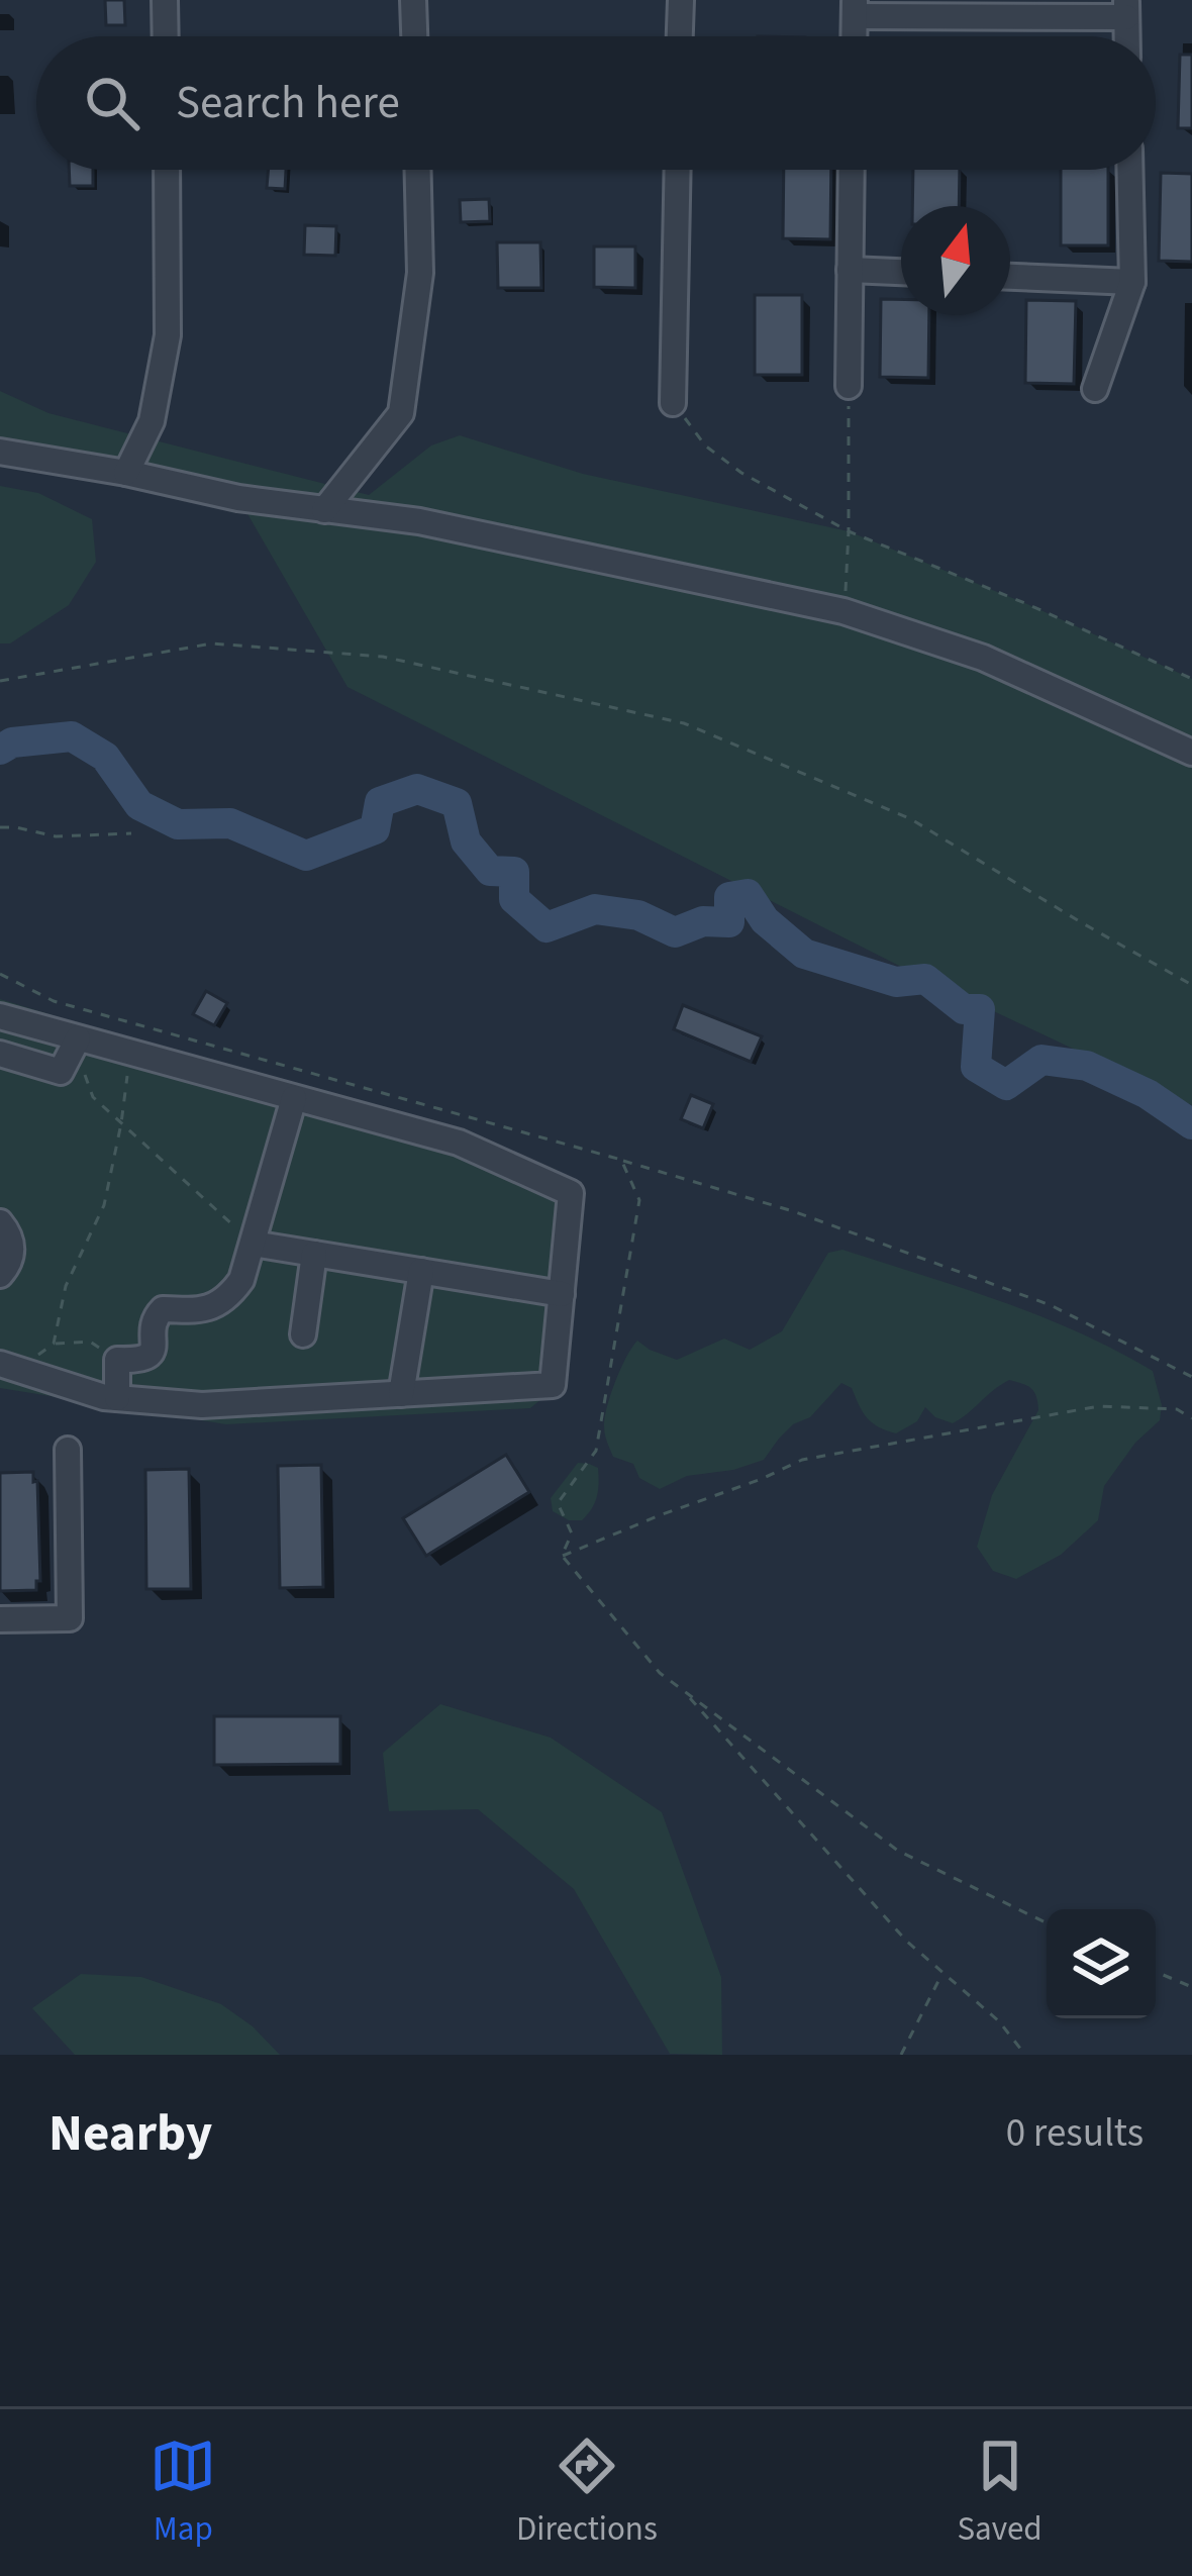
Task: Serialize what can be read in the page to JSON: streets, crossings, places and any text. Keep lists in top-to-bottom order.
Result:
{
  "north": "top",
  "page": {
    "search": "Search here",
    "heading": ["Nearby", "0 results"],
    "nav": ["Map", "Directions", "Saved"]
  }
}
